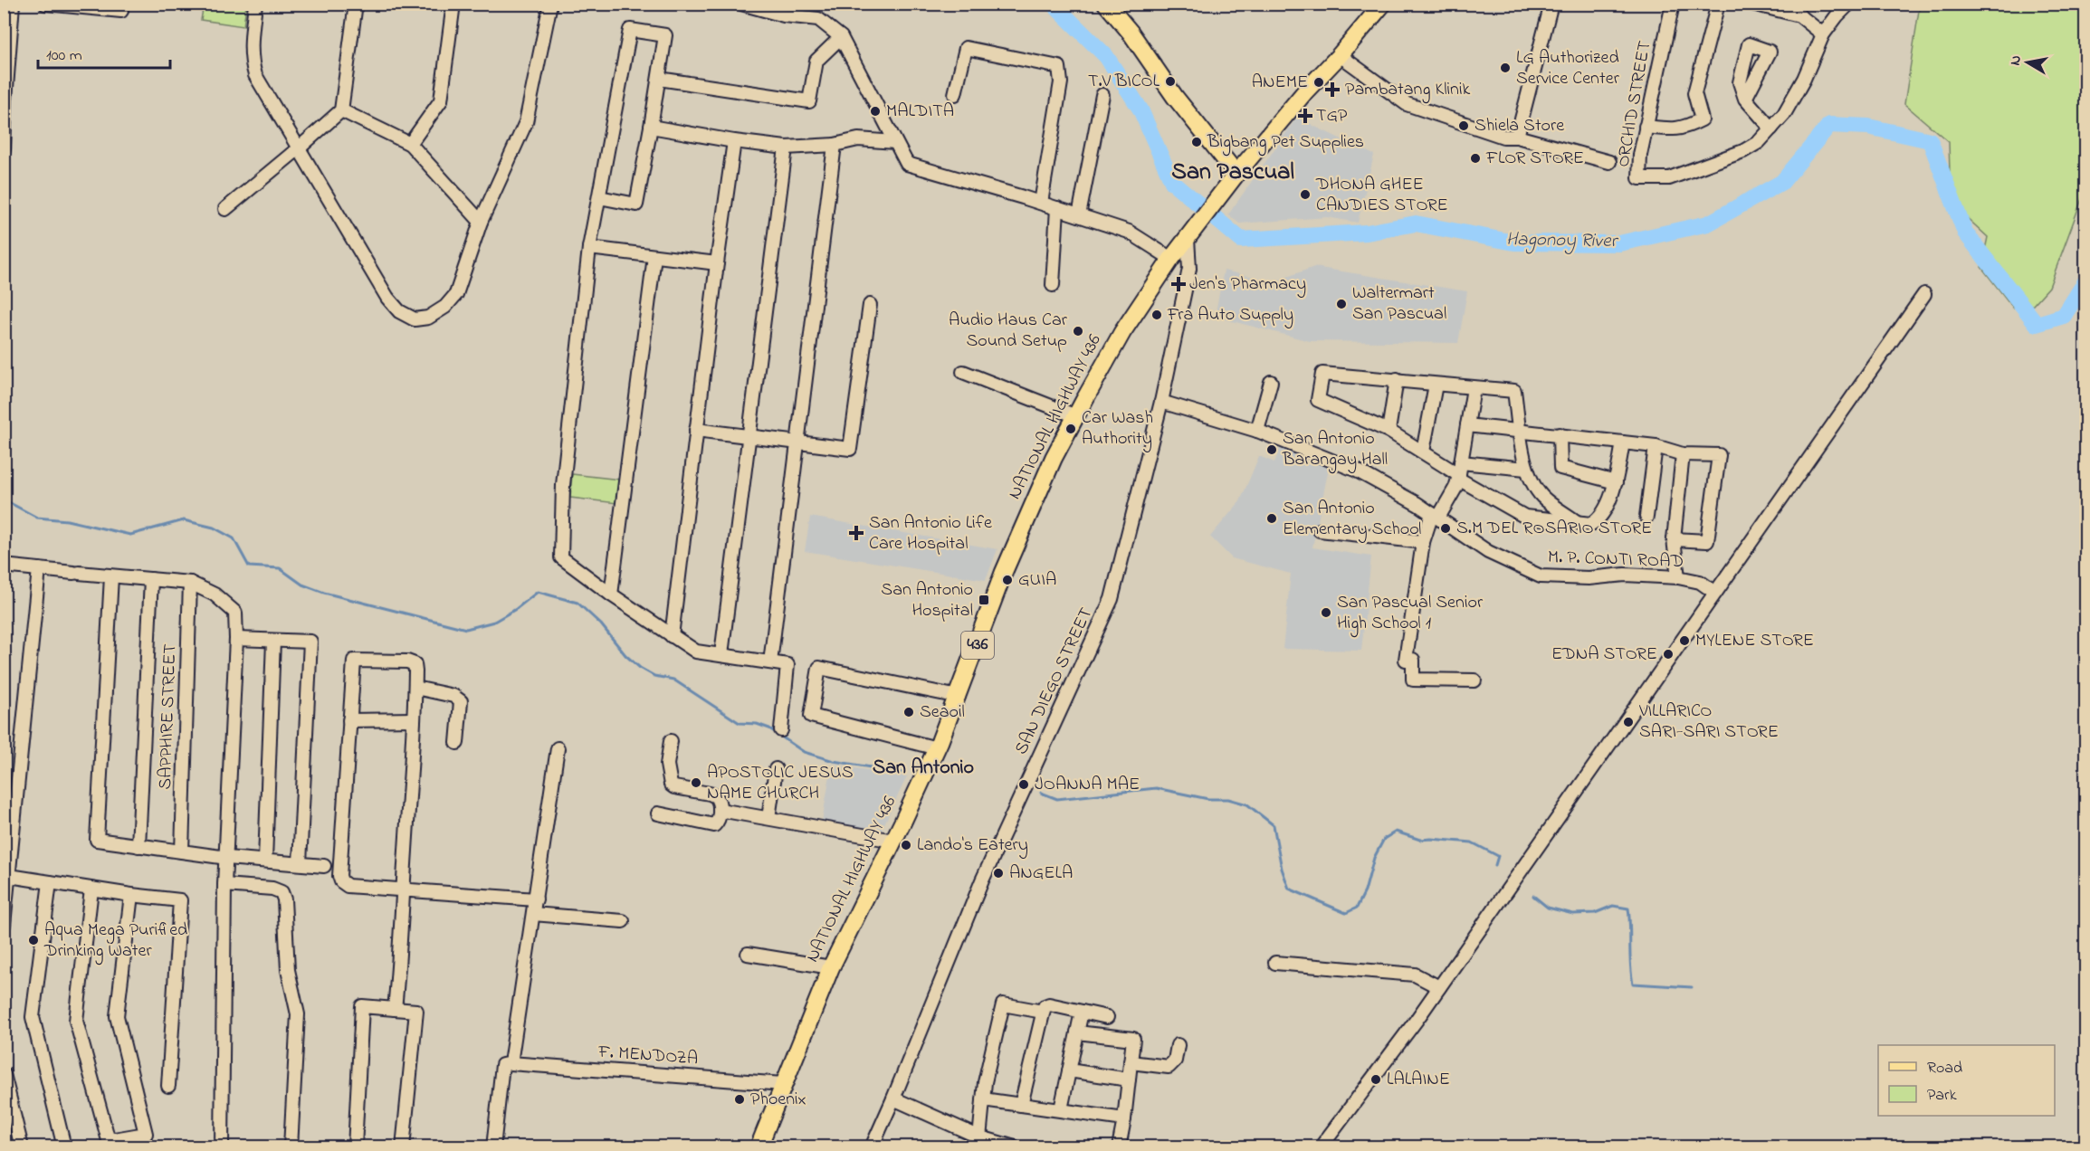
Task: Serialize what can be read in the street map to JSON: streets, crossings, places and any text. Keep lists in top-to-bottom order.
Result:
{
  "streets": {
    "main road": ["NATIONAL HIGHWAY 436", "436"],
    "street": [
      "ORCHID STREET",
      "M. P. CONTI ROAD",
      "SAN DIEGO STREET",
      "SAPPHIRE STREET",
      "F. MENDOZA"
    ]
  },
  "crossings": [
    ["NATIONAL HIGHWAY 436", "SAN DIEGO STREET"],
    ["NATIONAL HIGHWAY 436", "F. MENDOZA"],
    ["M. P. CONTI ROAD", "SAN DIEGO STREET"]
  ],
  "districts": ["San Pascual", "San Antonio"],
  "water": ["Hagonoy River"],
  "places": {
    "other": [
      "LG Authorized Service Center",
      "T.V BICOL",
      "ANEME",
      "MALDITA",
      "Shiela Store",
      "Bigbang Pet Supplies",
      "FLOR STORE",
      "DHONA GHEE CANDIES STORE",
      "Waltermart San Pascual",
      "Fra Auto Supply",
      "Audio Haus Car Sound Setup",
      "Car Wash Authority",
      "San Antonio Barangay Hall",
      "San Antonio Elementary School",
      "S.M DEL ROSARIO STORE",
      "GUIA",
      "San Pascual Senior High School 1",
      "MYLENE STORE",
      "EDNA STORE",
      "Seaoil",
      "VILLARICO SARI-SARI STORE",
      "APOSTOLIC JESUS NAME CHURCH",
      "JOANNA MAE",
      "Lando's Eatery",
      "ANGELA",
      "Aqua Mega Purified Drinking Water",
      "LALAINE",
      "Phoenix"
    ],
    "health": [
      "Pambatang Klinik",
      "TGP",
      "Jen's Pharmacy",
      "San Antonio Life Care Hospital"
    ],
    "transit": ["San Antonio Hospital"]
  },
  "legend": ["Road", "Park"],
  "scale_bar": "100 m",
  "north": "left"
}
